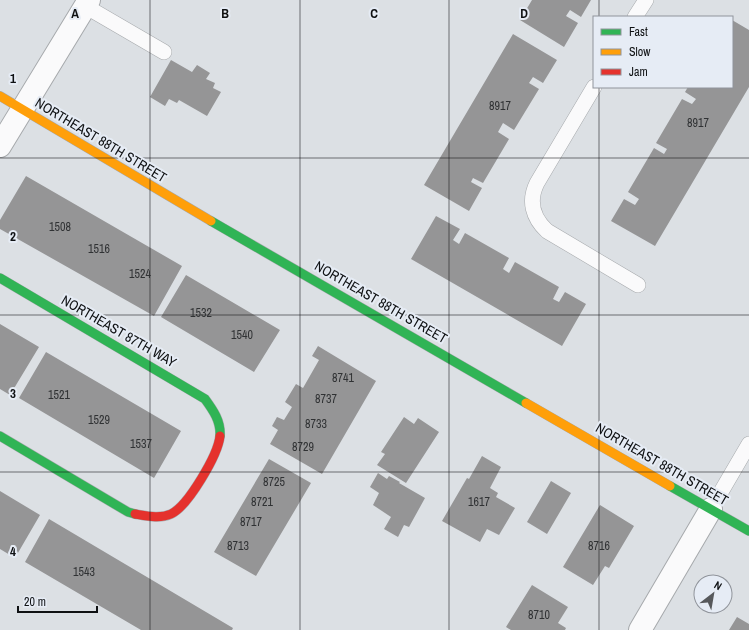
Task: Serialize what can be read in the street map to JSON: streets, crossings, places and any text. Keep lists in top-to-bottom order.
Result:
{
  "streets": {
    "street": ["NORTHEAST 88TH STREET", "NORTHEAST 87TH WAY"]
  },
  "house_numbers": [
    "8917",
    "8917",
    "1508",
    "1516",
    "1524",
    "1532",
    "1540",
    "8741",
    "1521",
    "8737",
    "1529",
    "8733",
    "1537",
    "8729",
    "8725",
    "8721",
    "1617",
    "8717",
    "8713",
    "8716",
    "1543",
    "8710"
  ],
  "legend": ["Fast", "Slow", "Jam"],
  "scale_bar": "20 m",
  "north": "top right",
  "grid": {
    "columns": [
      "A",
      "B",
      "C",
      "D"
    ],
    "rows": [
      "1",
      "2",
      "3",
      "4"
    ]
  }
}
